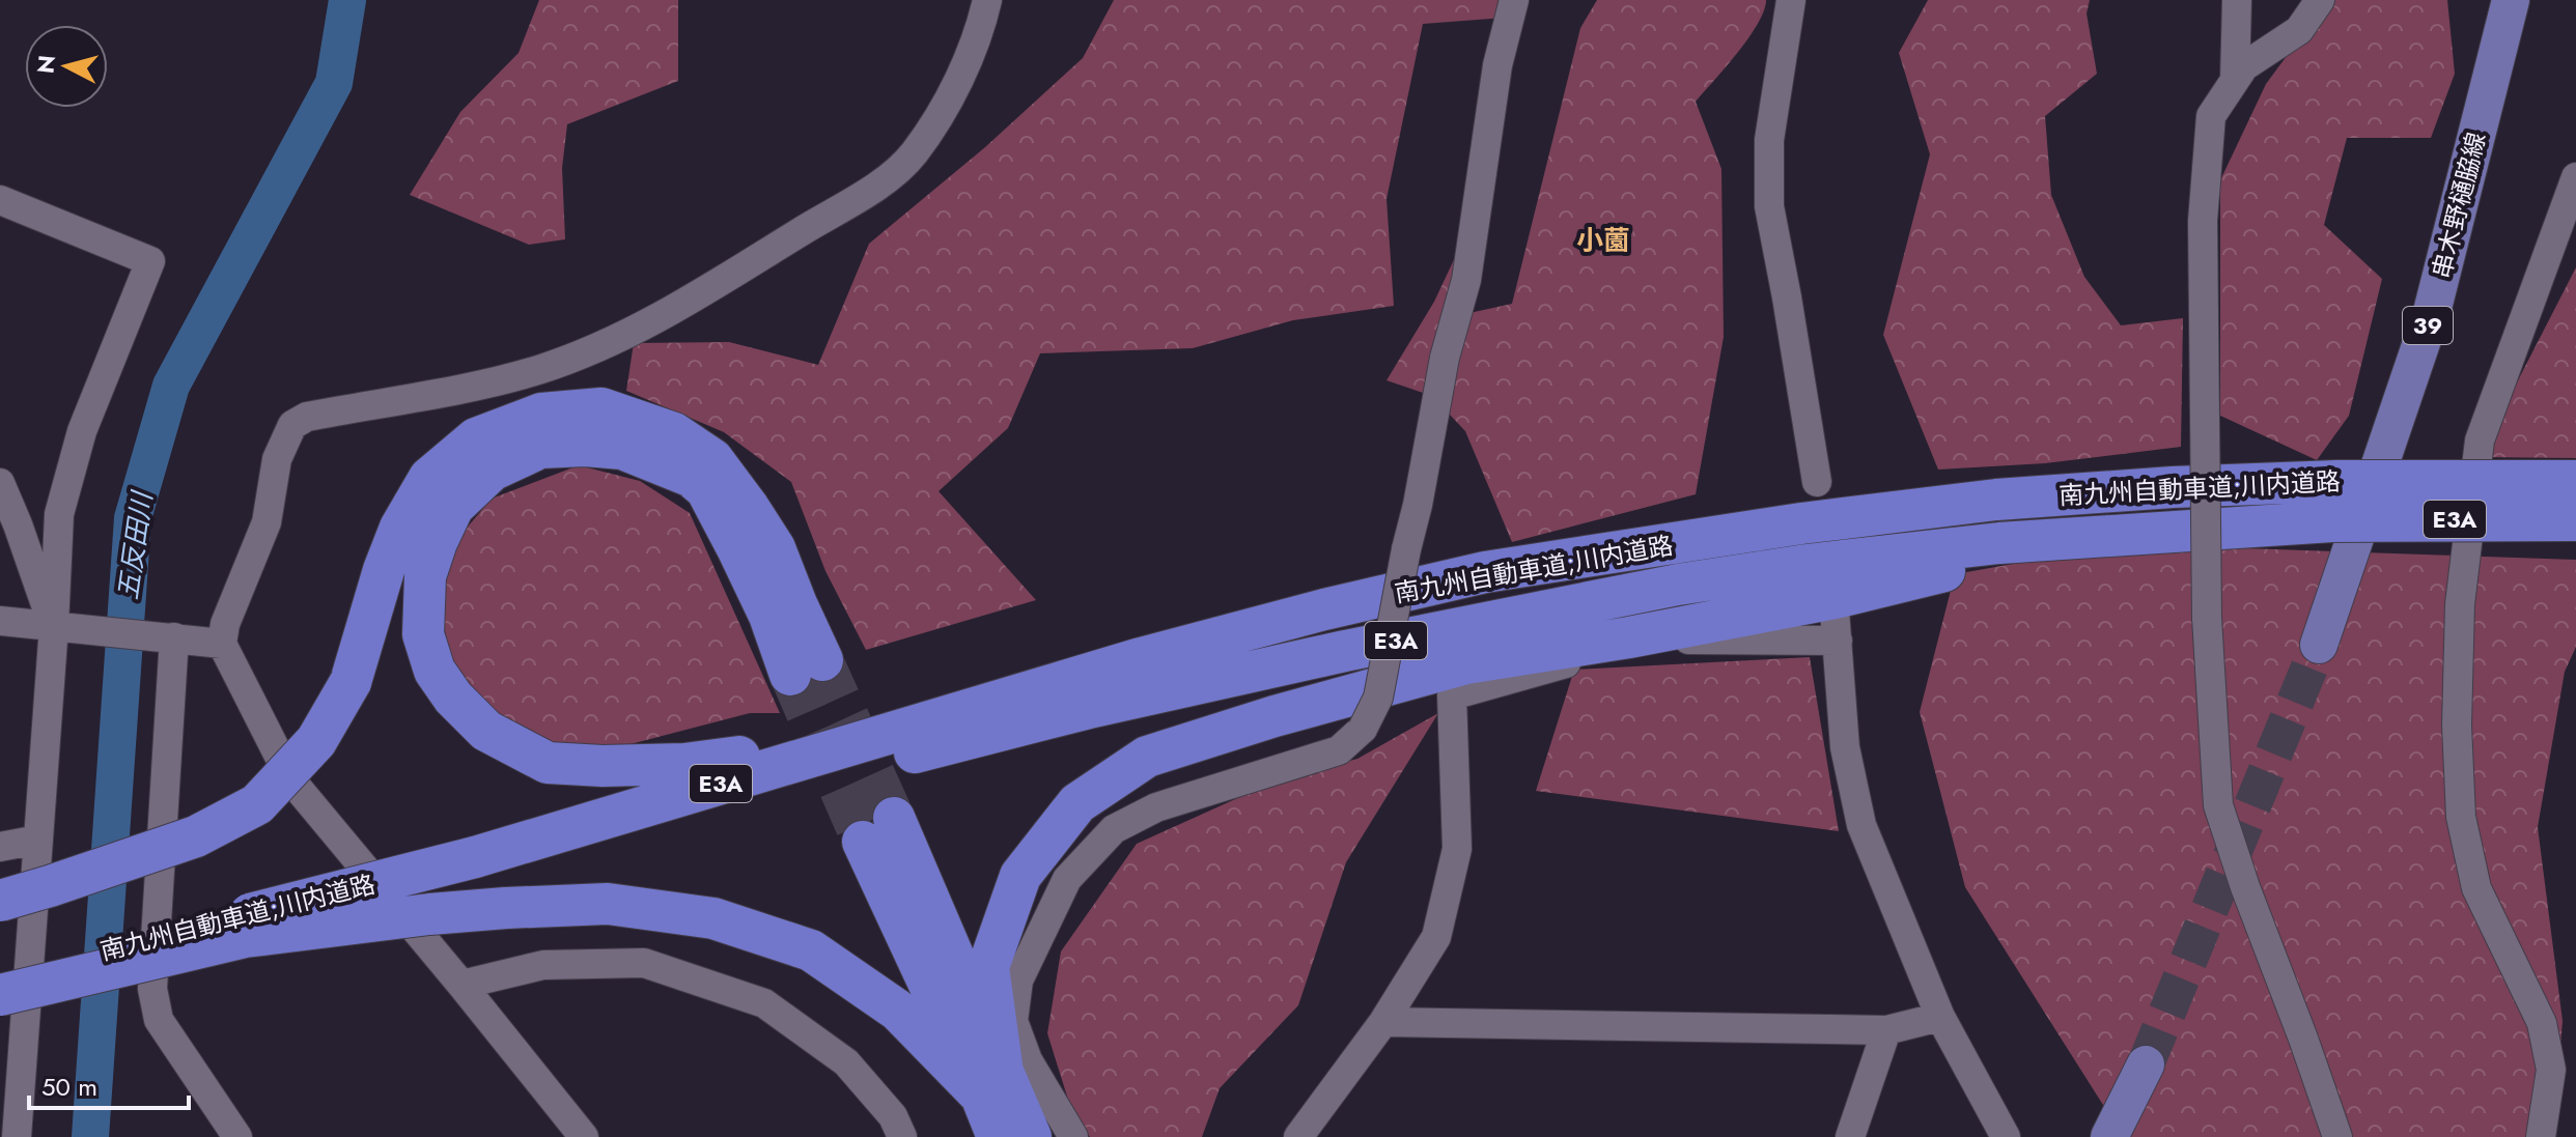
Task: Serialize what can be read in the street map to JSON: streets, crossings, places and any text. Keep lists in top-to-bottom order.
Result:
{
  "streets": {
    "highway": ["南九州自動車道;川内道路", "E3A"],
    "main road": ["串木野樋脇線", "39"]
  },
  "districts": ["小薗"],
  "water": ["五反田川"],
  "scale_bar": "50 m",
  "north": "left"
}
